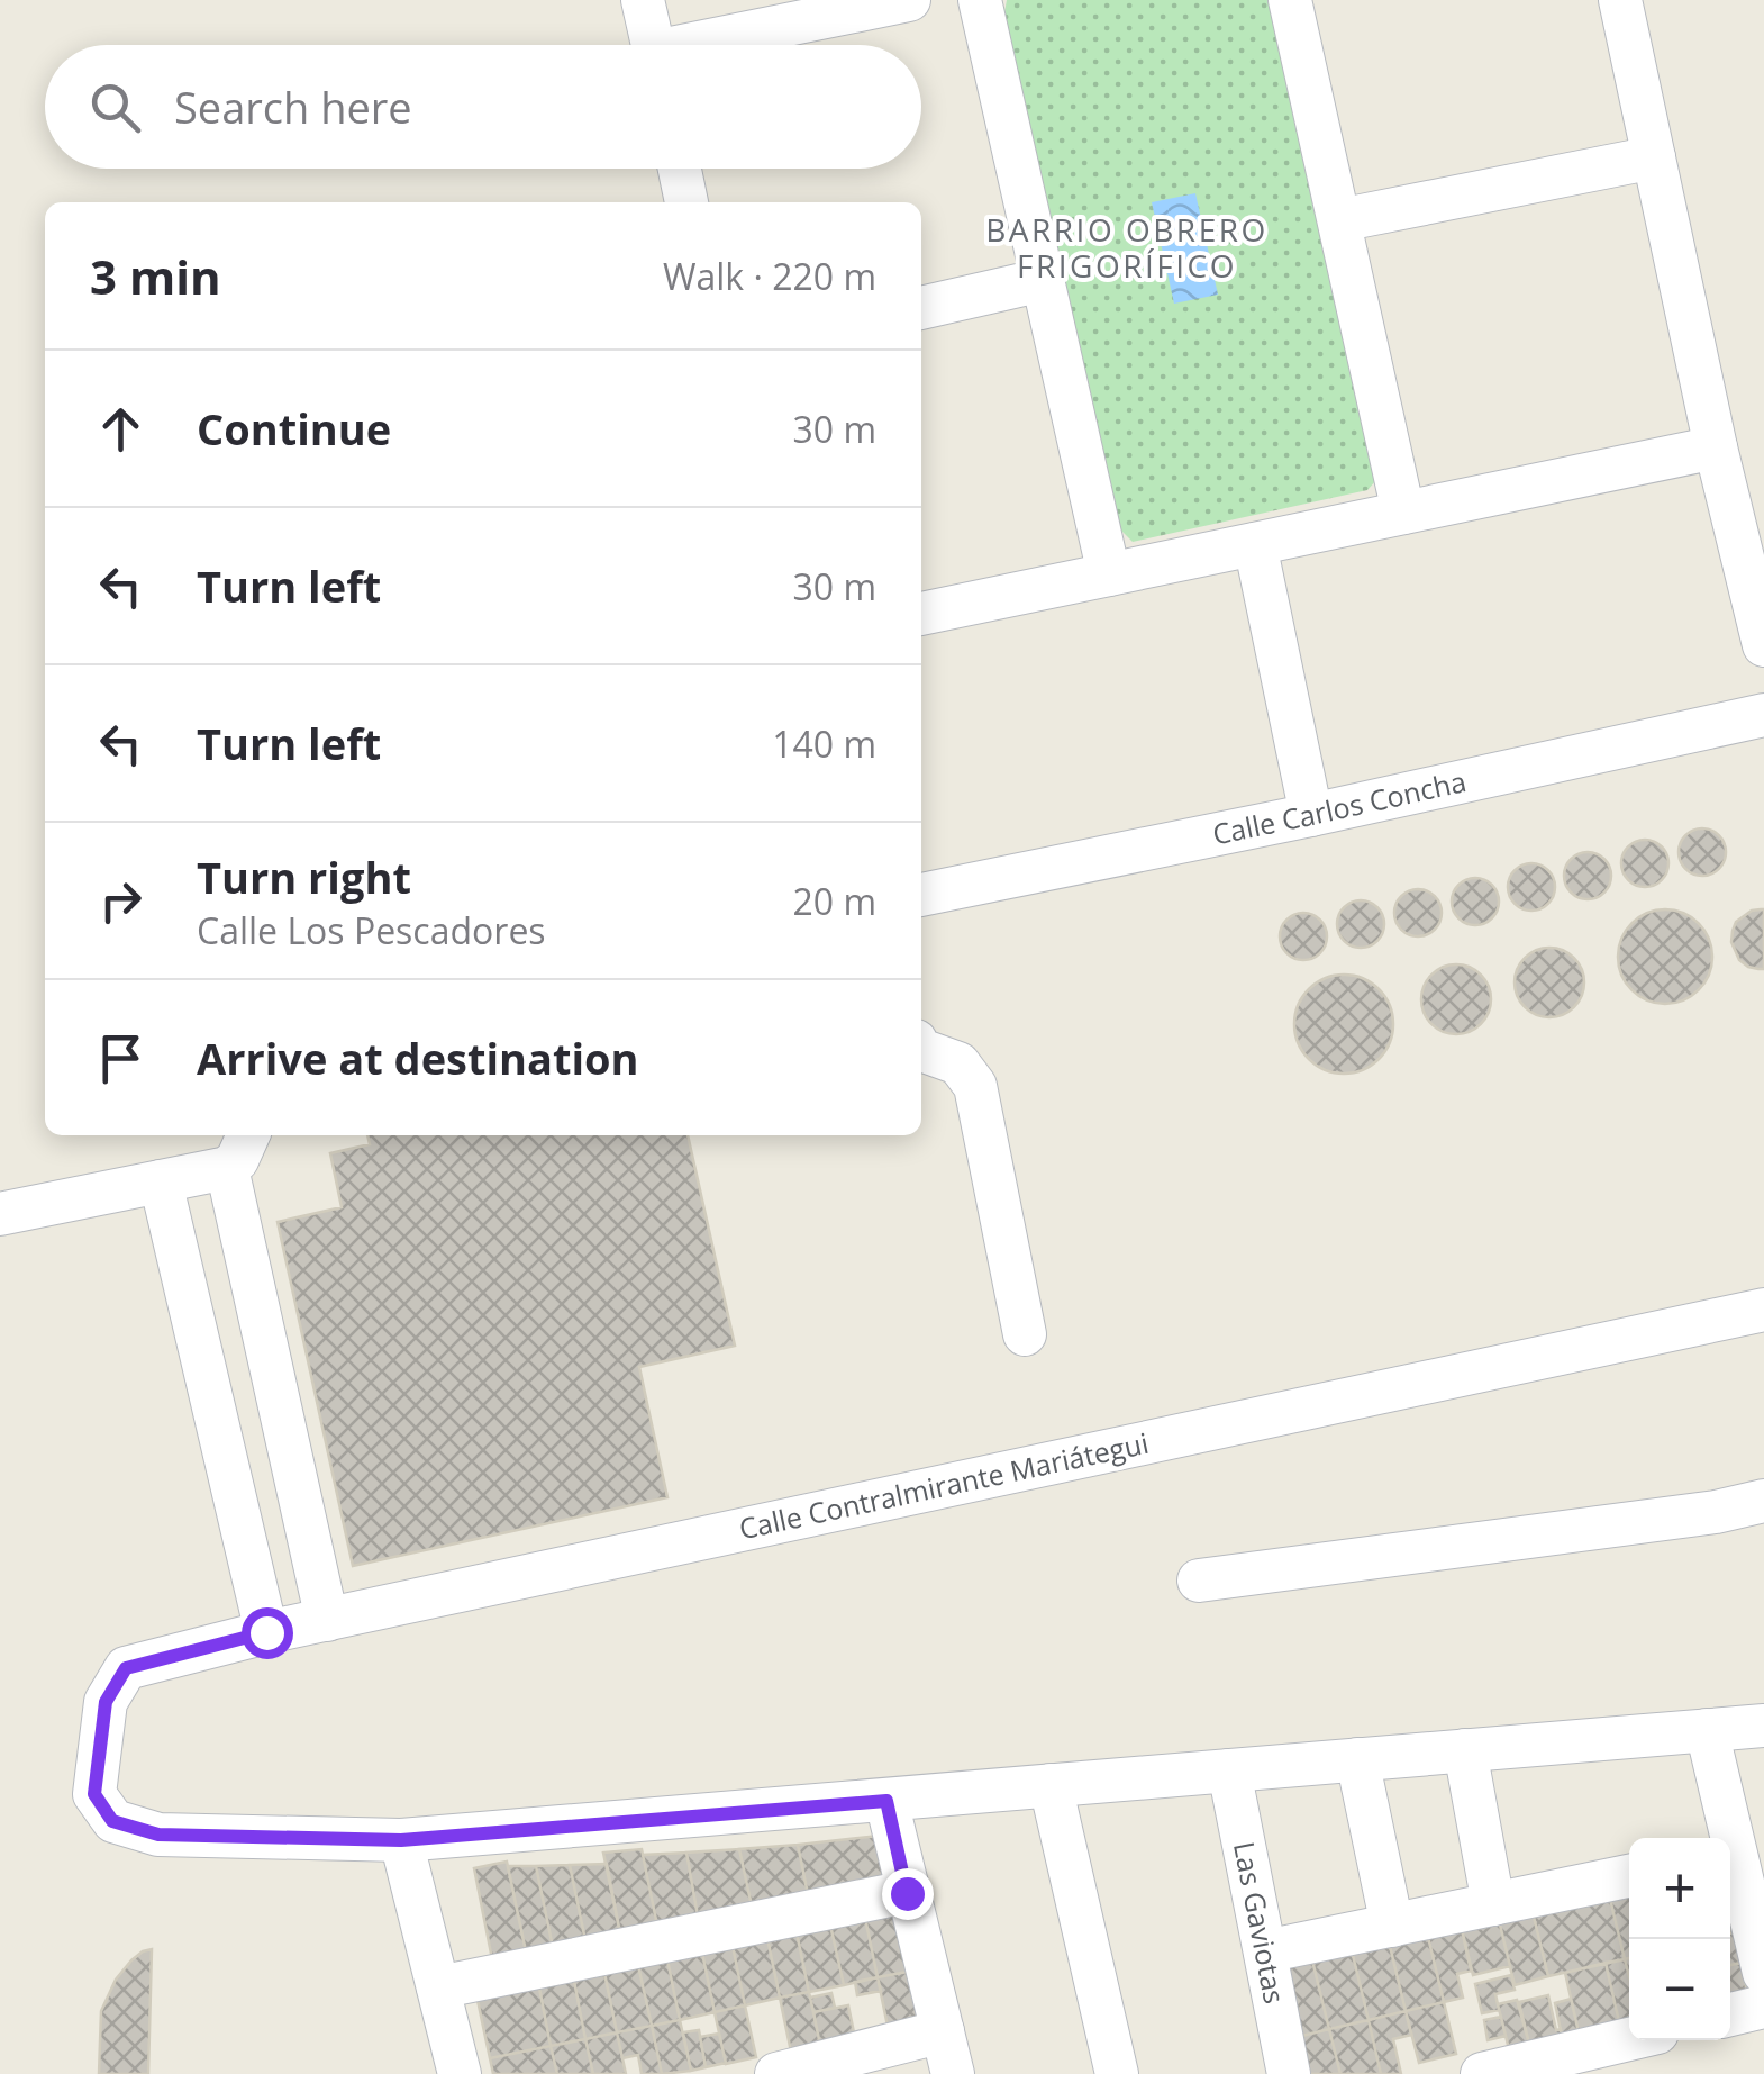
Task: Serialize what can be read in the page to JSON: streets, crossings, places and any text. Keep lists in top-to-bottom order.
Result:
{
  "streets": {
    "street": ["Calle Carlos Concha", "Calle Contralmirante Mariátegui", "Las Gaviotas"]
  },
  "districts": ["BARRIO OBRERO FRIGORÍFICO"],
  "page": {
    "search": "Search here",
    "heading": ["3 min", "Walk · 220 m"],
    "list": [
      ["Continue", "30 m"],
      ["Turn left", "30 m"],
      ["Turn left", "140 m"],
      ["Turn right", "Calle Los Pescadores", "20 m"],
      "Arrive at destination"
    ],
    "map_buttons": ["+", "−"]
  }
}
